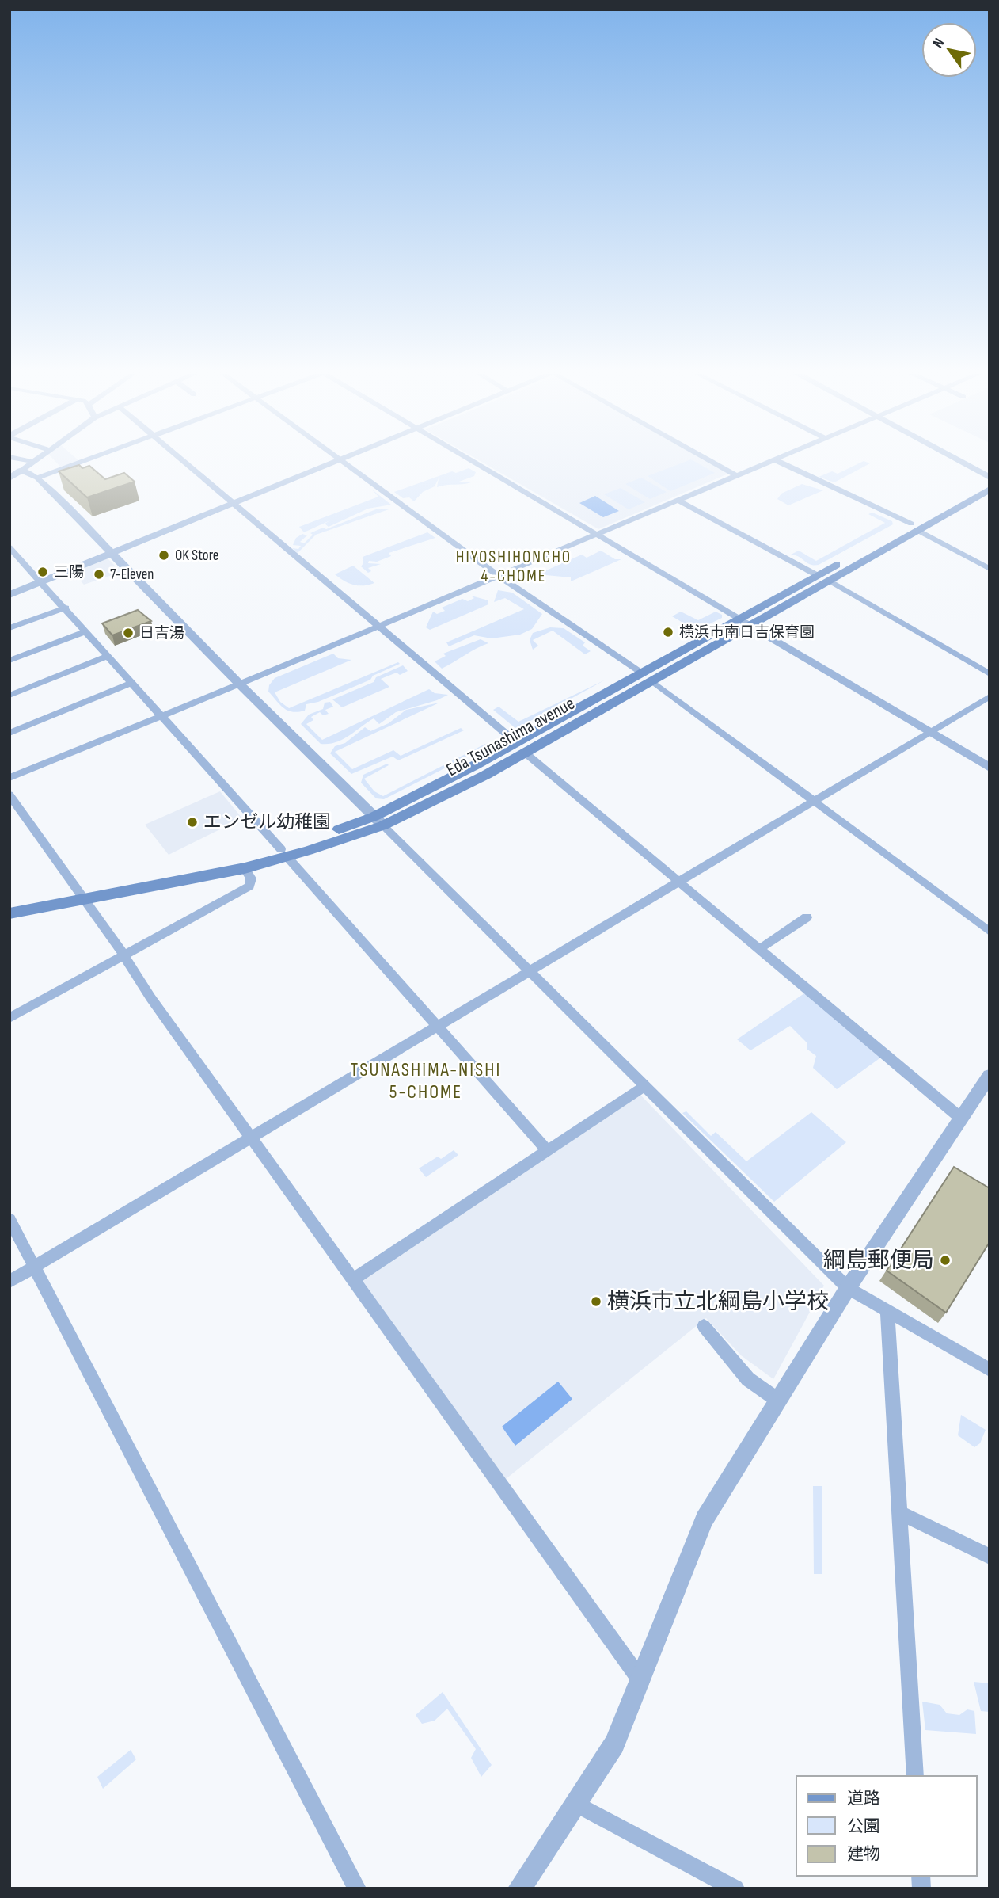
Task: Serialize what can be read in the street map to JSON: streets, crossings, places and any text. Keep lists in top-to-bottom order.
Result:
{
  "streets": {
    "main road": ["Eda Tsunashima avenue"]
  },
  "districts": ["HIYOSHIHONCHO 4-CHOME", "TSUNASHIMA-NISHI 5-CHOME"],
  "places": [
    "OK Store",
    "三陽",
    "7-Eleven",
    "横浜市南日吉保育園",
    "日吉湯",
    "エンゼル幼稚園",
    "綱島郵便局",
    "横浜市立北綱島小学校"
  ],
  "legend": ["道路", "公園", "建物"],
  "north": "top left"
}
